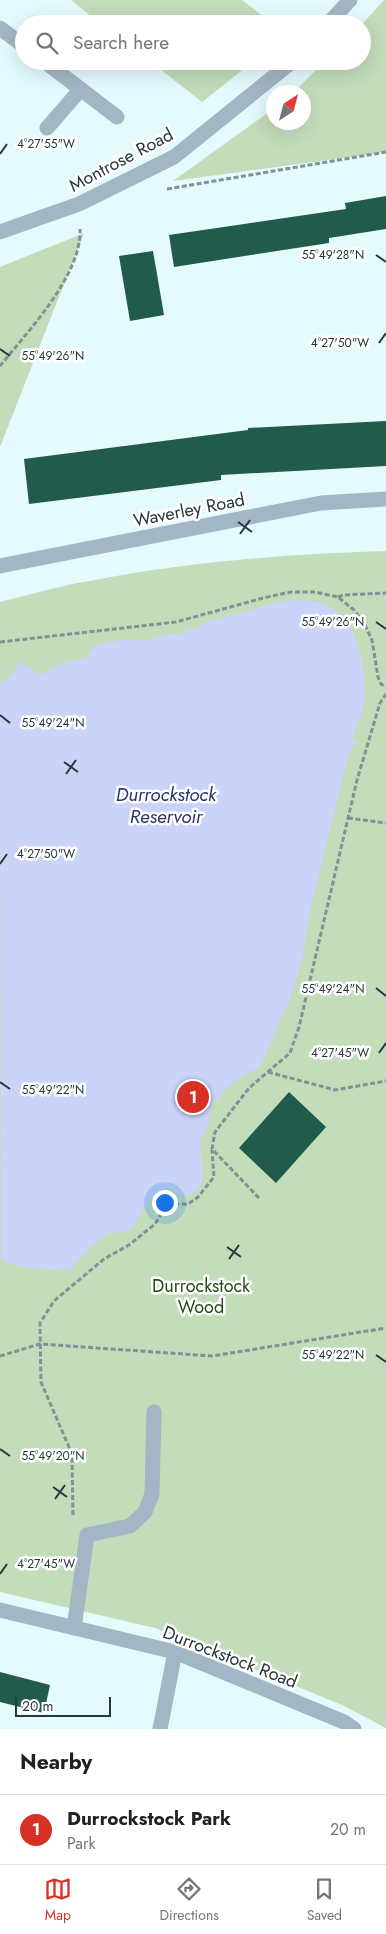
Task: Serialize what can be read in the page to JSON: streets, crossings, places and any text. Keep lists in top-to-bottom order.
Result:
{
  "streets": {
    "street": ["Montrose Road", "Waverley Road", "Durrockstock Road"]
  },
  "water": ["Durrockstock Reservoir"],
  "parks": ["Durrockstock Wood"],
  "scale_bar": "20 m",
  "north": "top right",
  "page": {
    "search": "Search here",
    "pins": "1",
    "scale": "20 m",
    "heading": "Nearby",
    "list": [
      {
        "mark": "1",
        "name": "Durrockstock Park",
        "note": "Park",
        "value": "20 m"
      }
    ],
    "nav": ["Map", "Directions", "Saved"]
  },
  "coordinates": [
    "4°27'55\"W",
    "55°49'28\"N",
    "4°27'50\"W",
    "55°49'26\"N",
    "55°49'24\"N",
    "4°27'45\"W",
    "55°49'22\"N",
    "55°49'20\"N"
  ]
}
